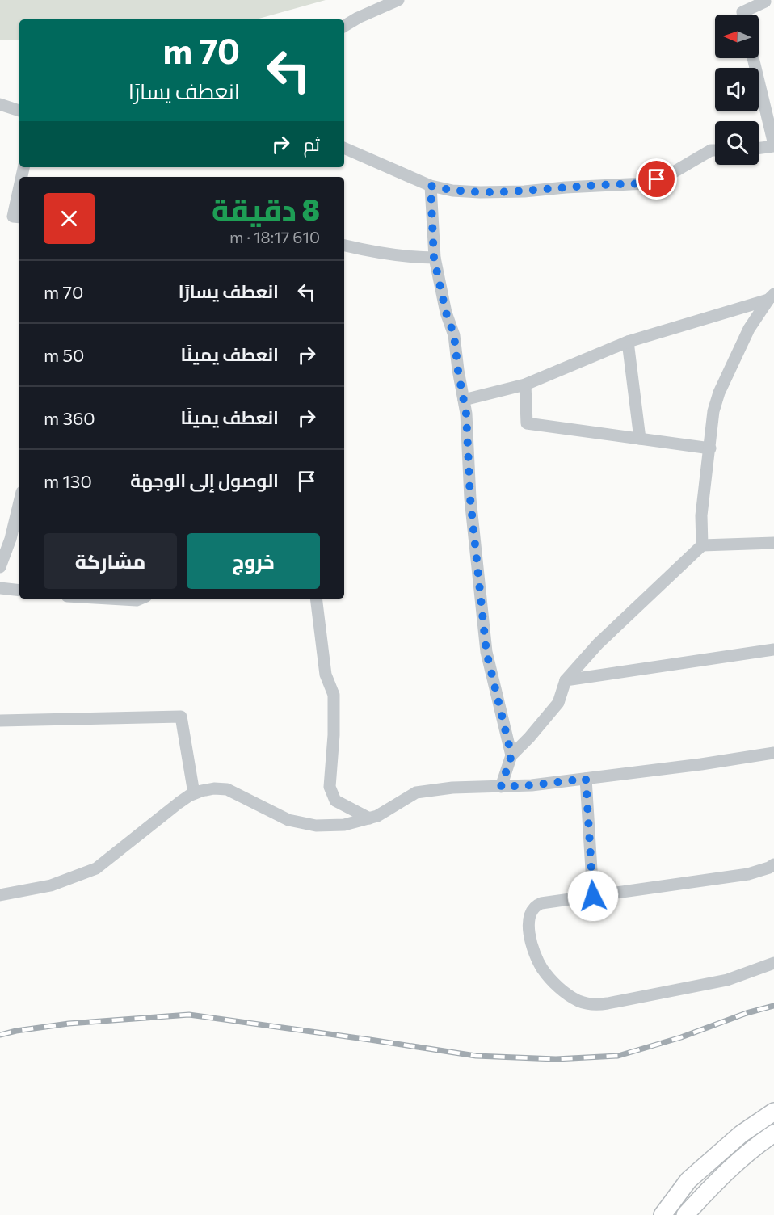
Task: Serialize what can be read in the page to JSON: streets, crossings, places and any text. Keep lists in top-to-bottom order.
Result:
{
  "north": "left",
  "page": {
    "turn": ["70 m", "انعطف يسارًا"],
    "then": "ثم",
    "heading": ["8 دقيقة", "610 m · 18:17"],
    "list": [
      {
        "name": "انعطف يسارًا",
        "value": "70 m"
      },
      {
        "name": "انعطف يمينًا",
        "value": "50 m"
      },
      {
        "name": "انعطف يمينًا",
        "value": "360 m"
      },
      {
        "name": "الوصول إلى الوجهة",
        "value": "130 m"
      }
    ],
    "buttons": ["خروج", "مشاركة"]
  }
}
